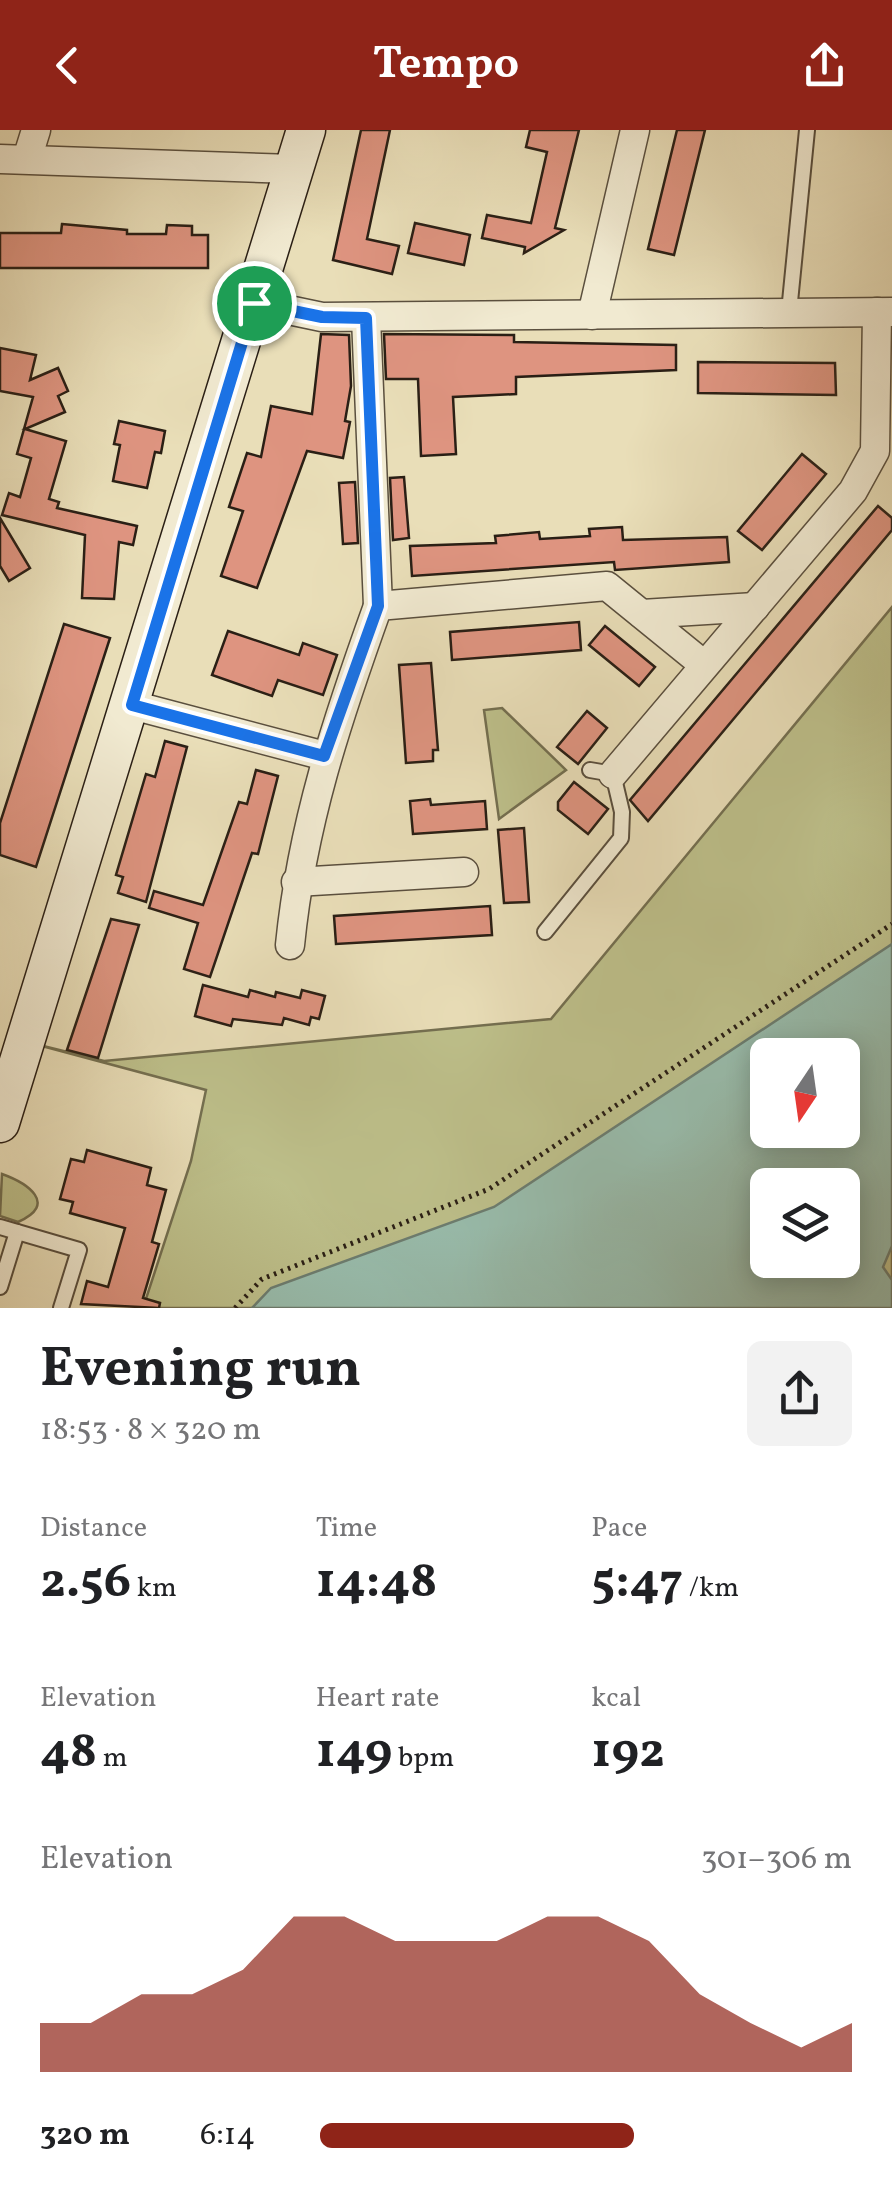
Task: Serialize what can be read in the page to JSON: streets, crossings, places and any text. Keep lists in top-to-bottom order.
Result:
{
  "north": "bottom",
  "page": {
    "header": "Tempo",
    "heading": ["Evening run", "18:53 · 8 × 320 m"],
    "stats": [
      ["Distance", "2.56 km"],
      ["Time", "14:48"],
      ["Pace", "5:47 /km"],
      ["Elevation", "48 m"],
      ["Heart rate", "149 bpm"],
      ["kcal", "192"]
    ],
    "chart": ["Elevation", "301–306 m"],
    "list": [
      {
        "name": "320 m",
        "note": "6:14"
      }
    ]
  }
}
